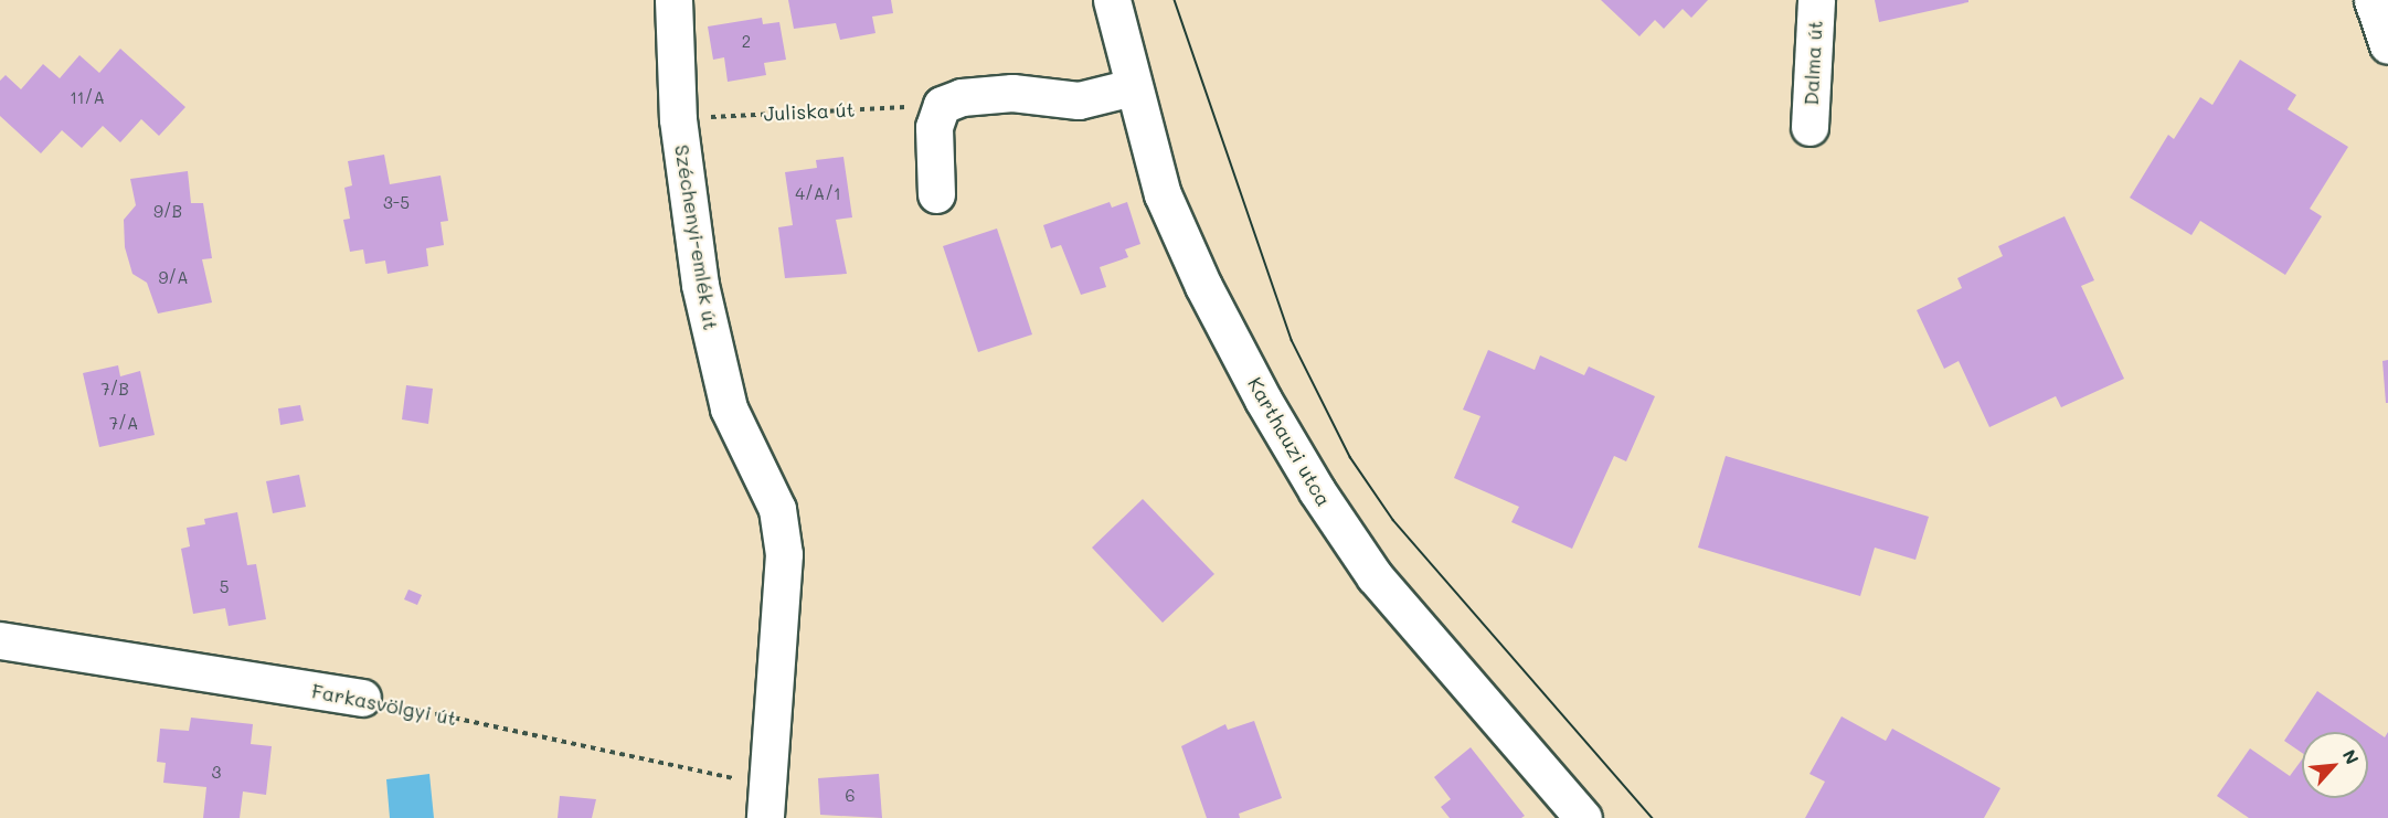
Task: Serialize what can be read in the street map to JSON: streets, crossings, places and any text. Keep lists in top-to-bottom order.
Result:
{
  "streets": {
    "street": [
      "Dalma út",
      "Széchenyi-emlék út",
      "Karthauzi utca",
      "Farkasvölgyi út"
    ],
    "path": ["Juliska út"]
  },
  "crossings": [
    ["Juliska út", "Széchenyi-emlék út"],
    ["Széchenyi-emlék út", "Farkasvölgyi út"]
  ],
  "house_numbers": [
    "2",
    "11/A",
    "4/A/1",
    "3-5",
    "9/B",
    "9/A",
    "7/B",
    "7/A",
    "5",
    "3",
    "6"
  ],
  "north": "top right"
}
